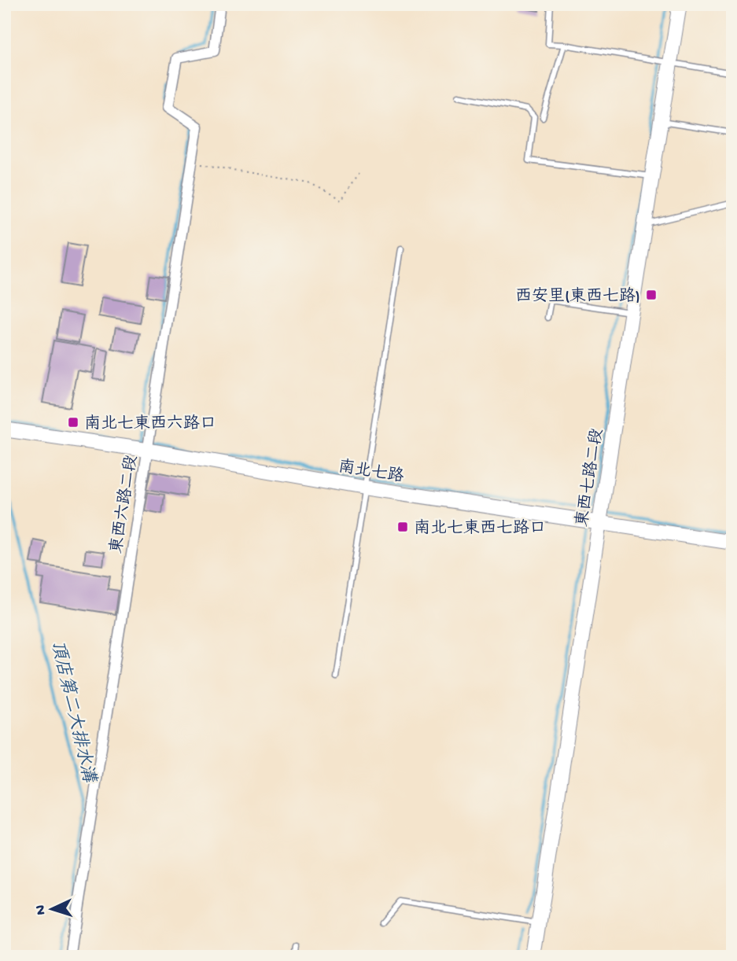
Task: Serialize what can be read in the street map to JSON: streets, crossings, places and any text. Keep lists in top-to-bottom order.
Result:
{
  "streets": {
    "street": ["南北七路", "東西七路二段", "東西六路二段"]
  },
  "crossings": [
    ["南北七路", "東西七路二段"],
    ["南北七路", "東西六路二段"]
  ],
  "water": ["頂店第二大排水溝"],
  "places": {
    "transit": ["西安里(東西七路)", "南北七東西六路口", "南北七東西七路口"]
  },
  "north": "left"
}
